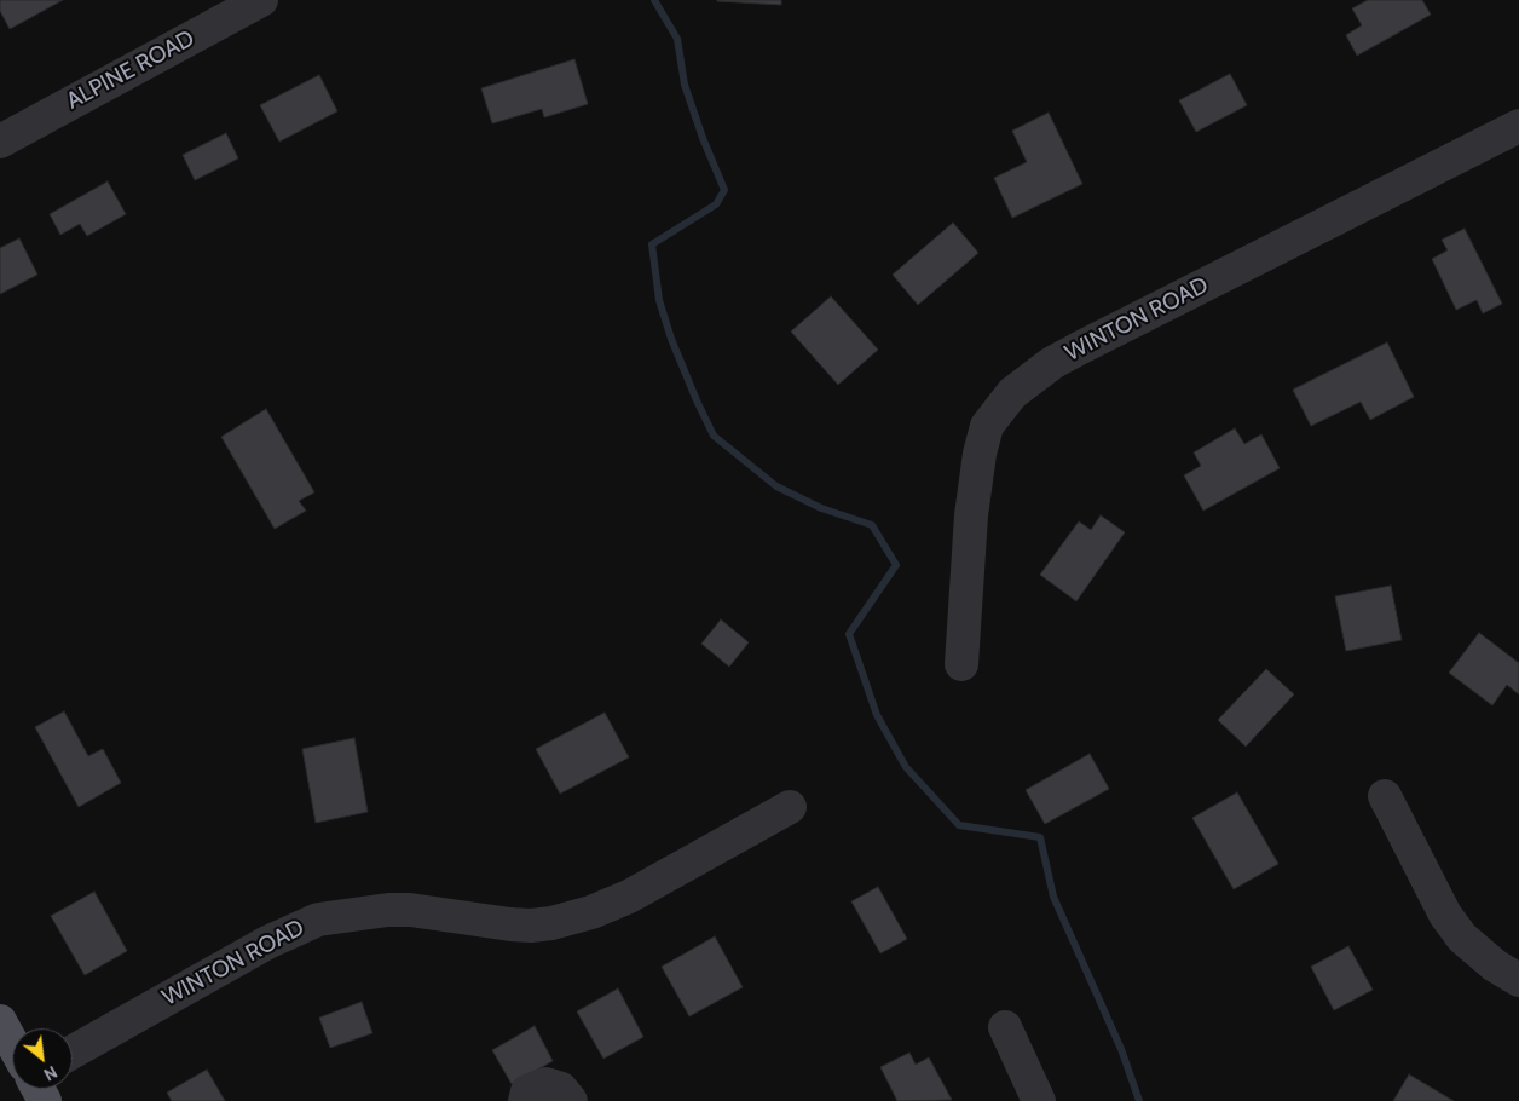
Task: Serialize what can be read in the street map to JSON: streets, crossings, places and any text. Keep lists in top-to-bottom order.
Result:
{
  "streets": {
    "street": ["ALPINE ROAD", "WINTON ROAD"]
  },
  "north": "bottom right"
}
